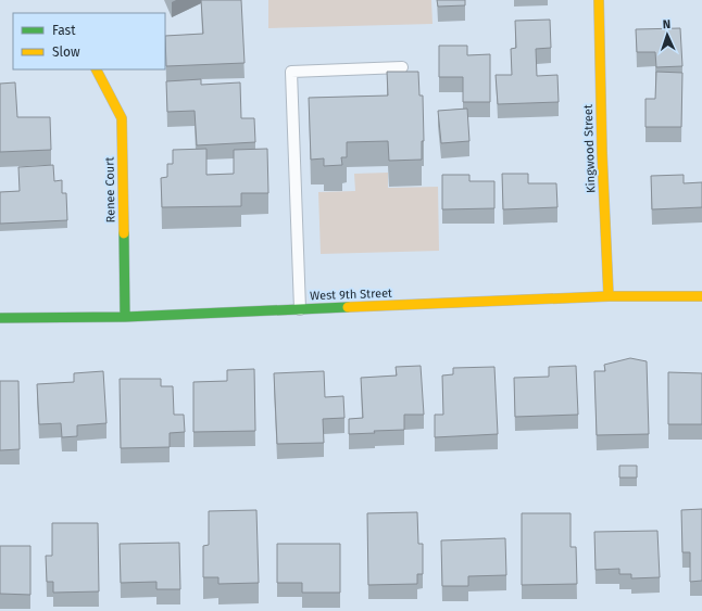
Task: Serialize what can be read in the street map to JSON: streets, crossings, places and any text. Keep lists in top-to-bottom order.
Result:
{
  "streets": {
    "street": ["Kingwood Street", "Renee Court", "West 9th Street"]
  },
  "crossings": [
    ["Kingwood Street", "West 9th Street"],
    ["Renee Court", "West 9th Street"]
  ],
  "legend": ["Fast", "Slow"],
  "north": "top"
}
